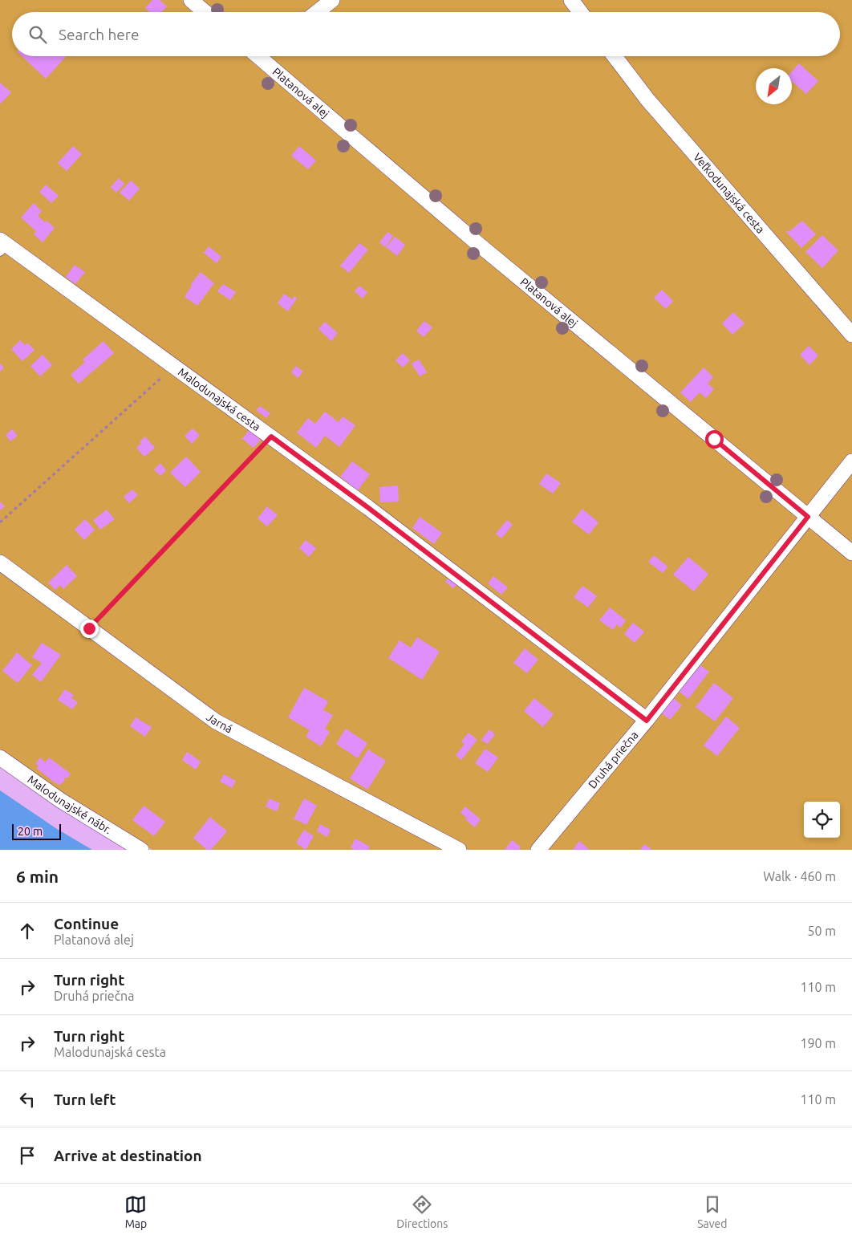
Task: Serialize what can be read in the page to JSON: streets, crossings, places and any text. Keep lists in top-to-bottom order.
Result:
{
  "streets": {
    "street": [
      "Platanová alej",
      "Veľkodunajská cesta",
      "Malodunajská cesta",
      "Jarná",
      "Druhá priečna",
      "Malodunajské nábr."
    ]
  },
  "crossings": [
    ["Platanová alej", "Druhá priečna"],
    ["Malodunajská cesta", "Druhá priečna"]
  ],
  "scale_bar": "20 m",
  "north": "bottom left",
  "page": {
    "search": "Search here",
    "scale": "20 m",
    "heading": ["6 min", "Walk · 460 m"],
    "list": [
      ["Continue", "Platanová alej", "50 m"],
      ["Turn right", "Druhá priečna", "110 m"],
      ["Turn right", "Malodunajská cesta", "190 m"],
      ["Turn left", "110 m"],
      "Arrive at destination"
    ],
    "nav": ["Map", "Directions", "Saved"]
  }
}
